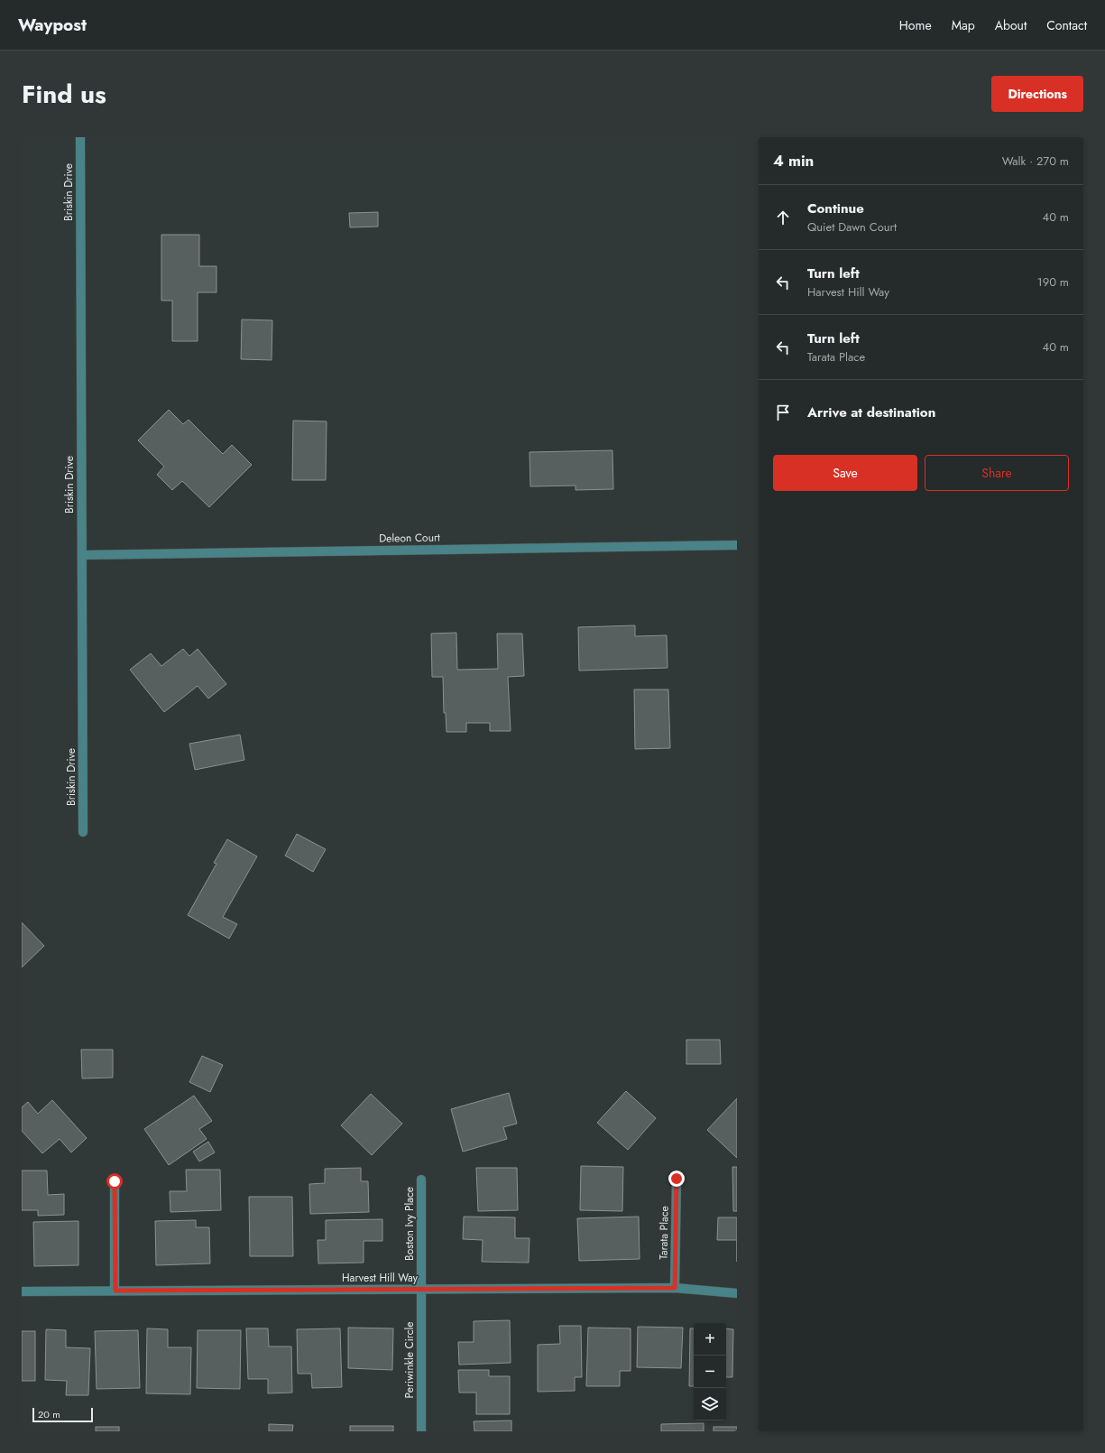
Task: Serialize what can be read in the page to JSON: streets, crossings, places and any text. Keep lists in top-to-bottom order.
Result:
{
  "streets": {
    "street": [
      "Briskin Drive",
      "Deleon Court",
      "Boston Ivy Place",
      "Tarata Place",
      "Harvest Hill Way",
      "Periwinkle Circle"
    ]
  },
  "crossings": [
    ["Briskin Drive", "Deleon Court"],
    ["Boston Ivy Place", "Harvest Hill Way"],
    ["Boston Ivy Place", "Periwinkle Circle"],
    ["Tarata Place", "Harvest Hill Way"],
    ["Harvest Hill Way", "Periwinkle Circle"]
  ],
  "scale_bar": "20 m",
  "page": {
    "header": "Waypost",
    "nav": [
      "Home",
      "Map",
      "About",
      "Contact"
    ],
    "title": "Find us",
    "buttons": [
      "Directions",
      ["Save", "Share"]
    ],
    "heading": ["4 min", "Walk · 270 m"],
    "list": [
      ["Continue", "Quiet Dawn Court", "40 m"],
      ["Turn left", "Harvest Hill Way", "190 m"],
      ["Turn left", "Tarata Place", "40 m"],
      "Arrive at destination"
    ],
    "map_buttons": ["+", "−"],
    "scale": "20 m"
  }
}
